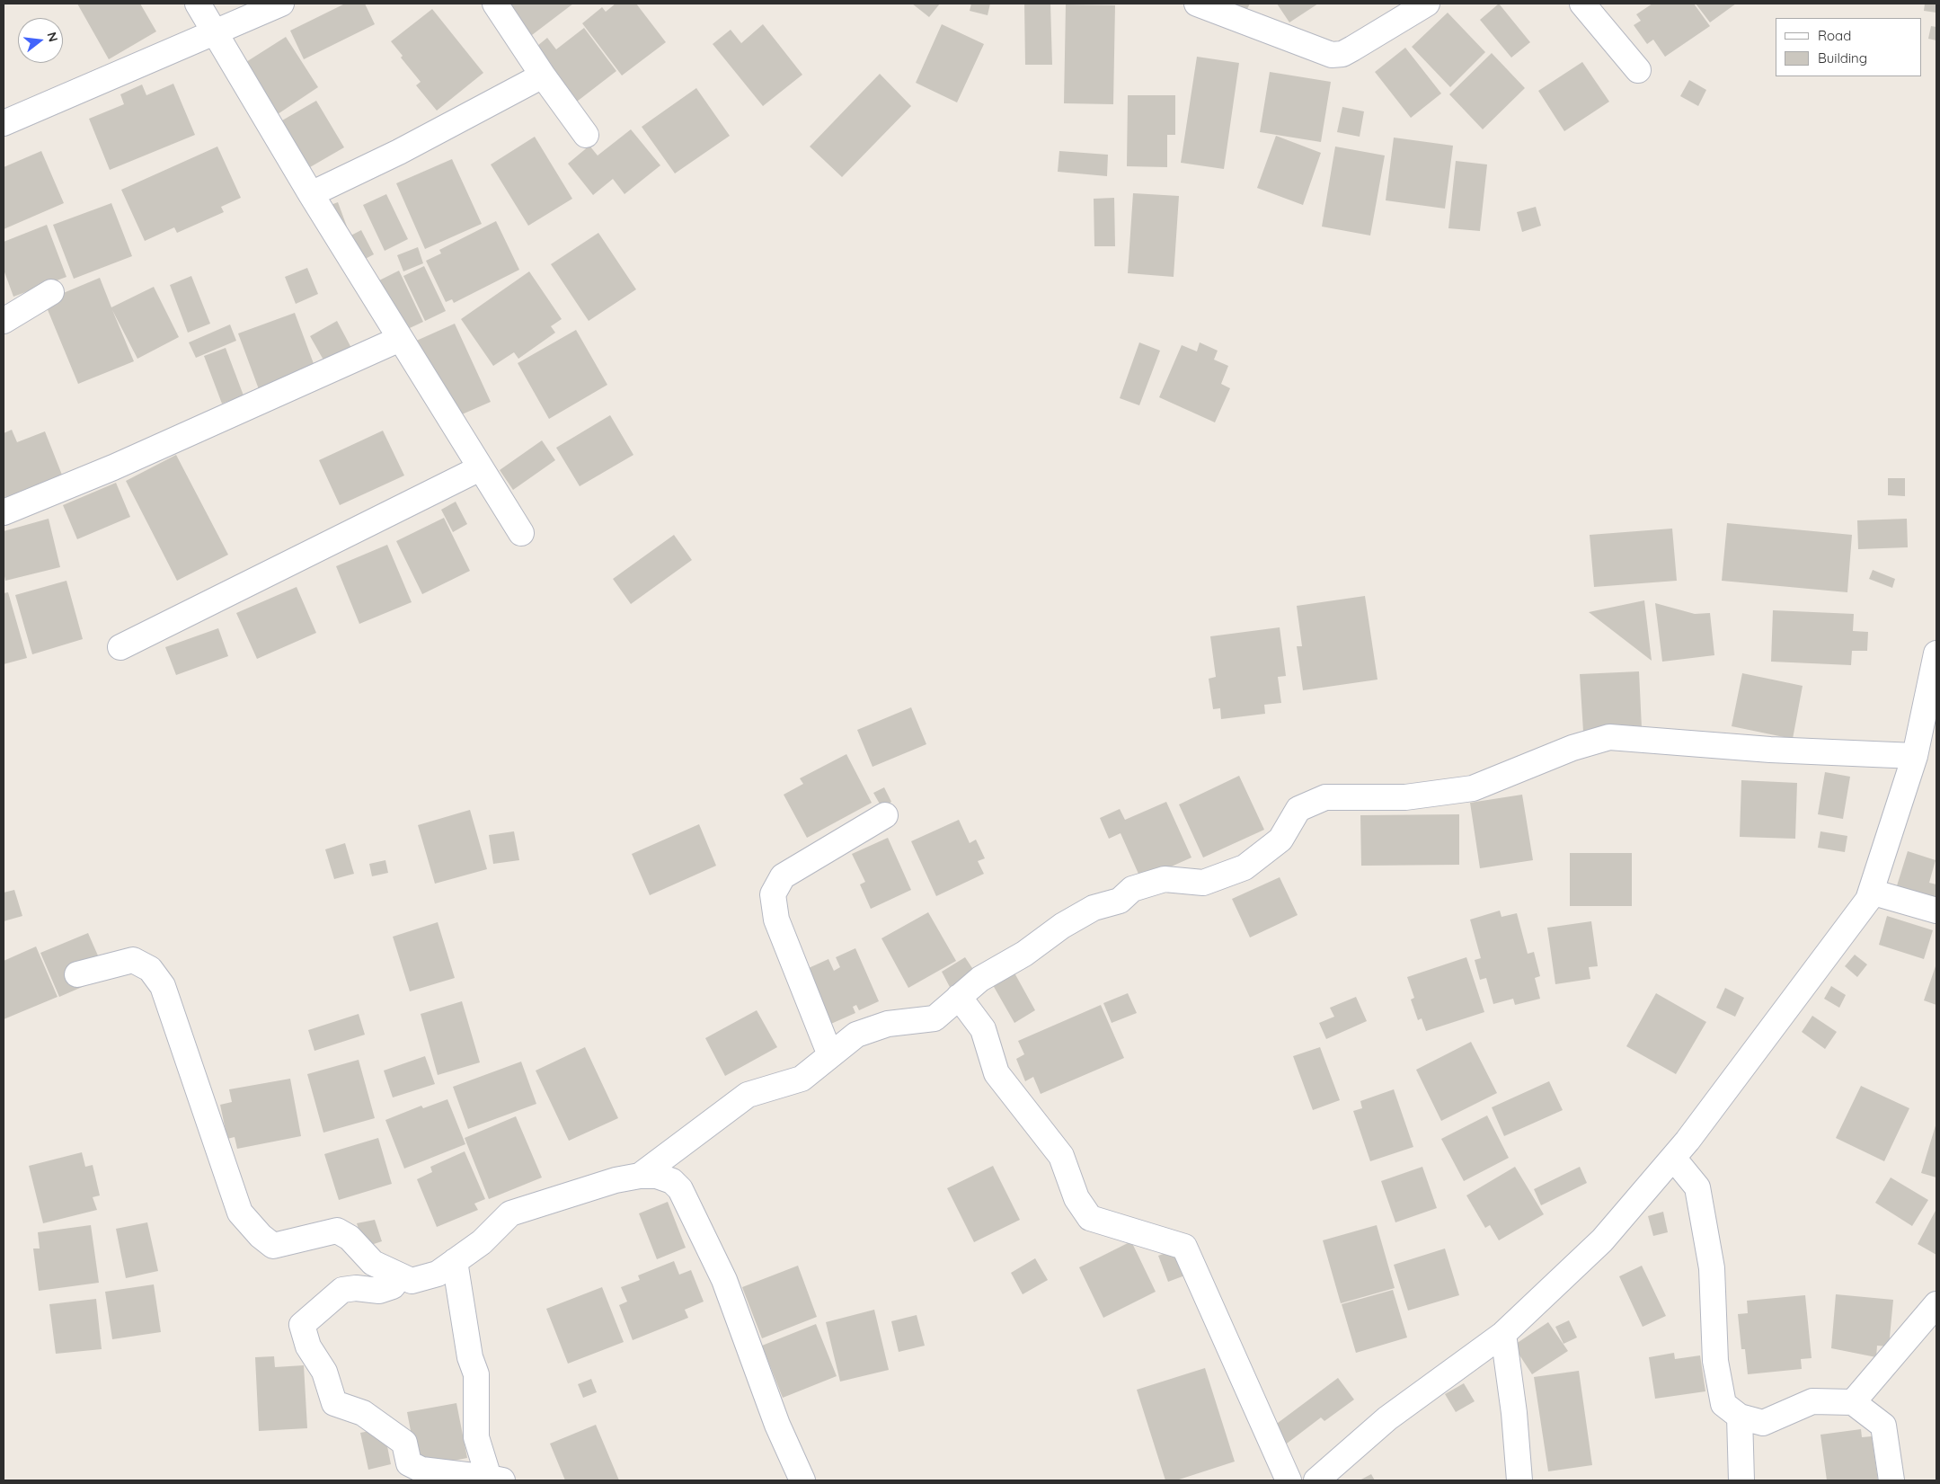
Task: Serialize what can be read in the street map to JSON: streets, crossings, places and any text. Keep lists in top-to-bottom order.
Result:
{
  "legend": ["Road", "Building"],
  "north": "right"
}
